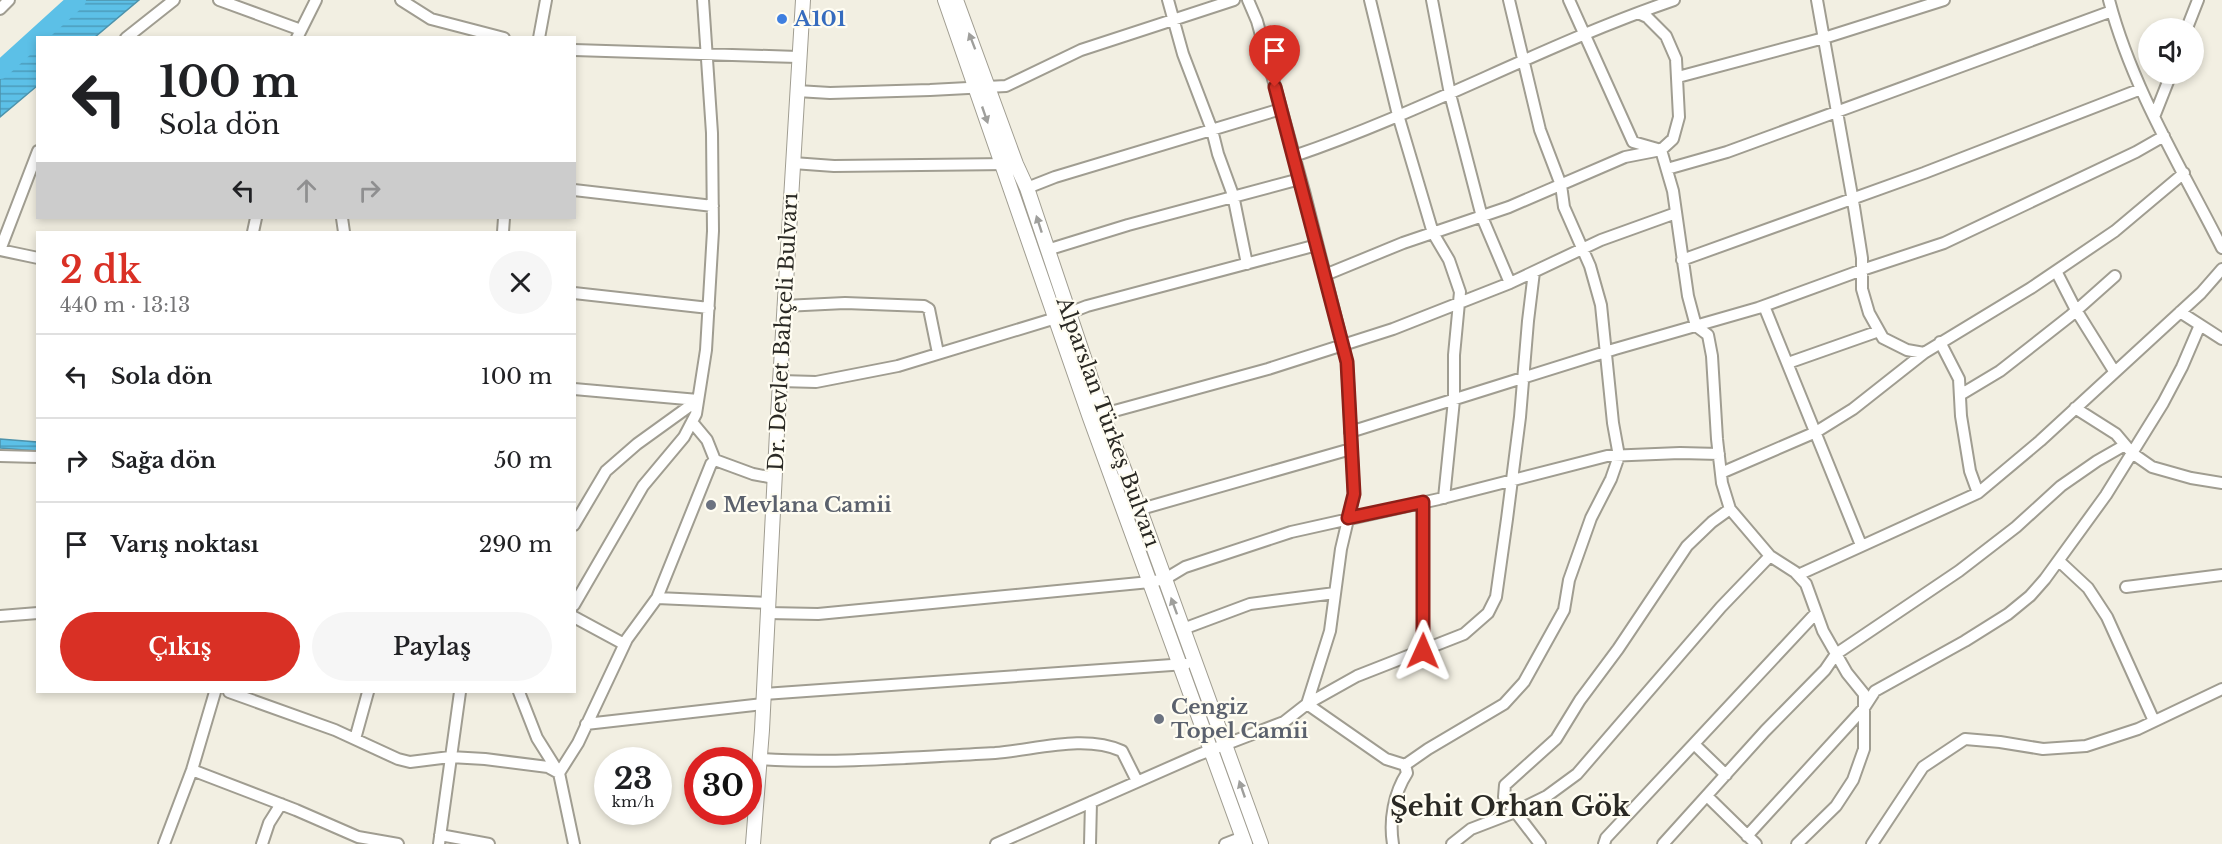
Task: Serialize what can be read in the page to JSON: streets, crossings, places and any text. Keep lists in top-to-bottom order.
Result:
{
  "streets": {
    "main road": ["Dr. Devlet Bahçeli Bulvarı", "Alparslan Türkeş Bulvarı"]
  },
  "districts": ["Şehit Orhan Gök"],
  "places": ["A101", "Mevlana Camii", "Cengiz Topel Camii"],
  "page": {
    "turn": ["100 m", "Sola dön"],
    "heading": ["2 dk", "440 m · 13:13"],
    "list": [
      {
        "name": "Sola dön",
        "value": "100 m"
      },
      {
        "name": "Sağa dön",
        "value": "50 m"
      },
      {
        "name": "Varış noktası",
        "value": "290 m"
      }
    ],
    "buttons": ["Çıkış", "Paylaş"],
    "speed": "23 km/h",
    "limit": "30"
  }
}
